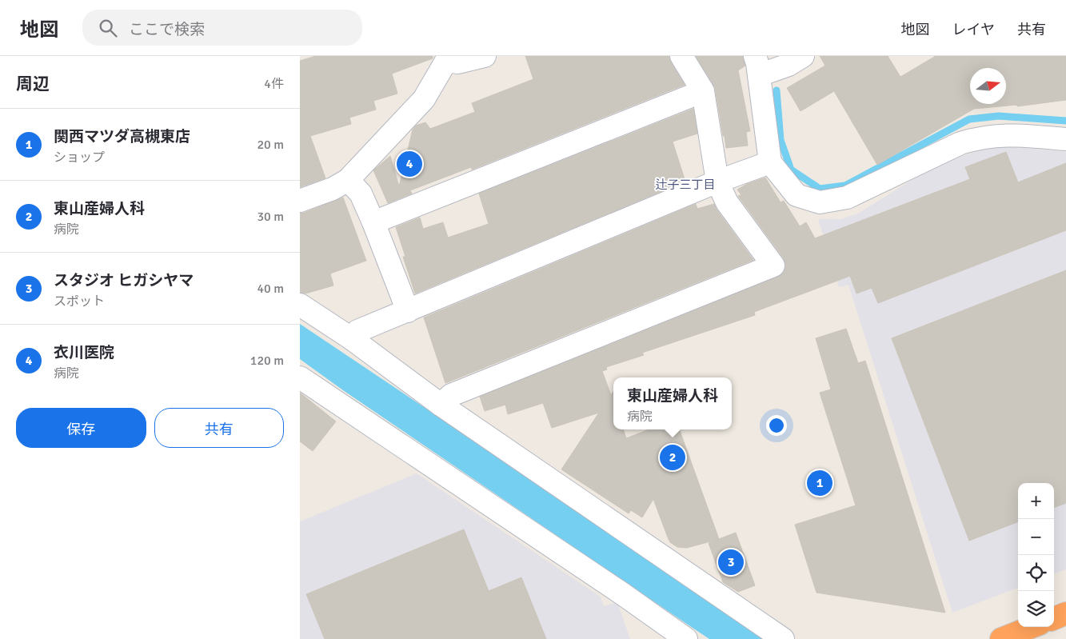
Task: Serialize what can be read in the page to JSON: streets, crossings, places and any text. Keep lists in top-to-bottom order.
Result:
{
  "districts": ["辻子三丁目"],
  "north": "right",
  "page": {
    "header": "地図",
    "search": "ここで検索",
    "nav": ["地図", "レイヤ", "共有"],
    "heading": ["周辺", "4件"],
    "list": [
      {
        "mark": "1",
        "name": "関西マツダ高槻東店",
        "note": "ショップ",
        "value": "20 m"
      },
      {
        "mark": "2",
        "name": "東山産婦人科",
        "note": "病院",
        "value": "30 m"
      },
      {
        "mark": "3",
        "name": "スタジオ ヒガシヤマ",
        "note": "スポット",
        "value": "40 m"
      },
      {
        "mark": "4",
        "name": "衣川医院",
        "note": "病院",
        "value": "120 m"
      }
    ],
    "pins": [
      "4",
      "2",
      "1",
      "3"
    ],
    "popup": ["東山産婦人科", "病院"],
    "buttons": ["保存", "共有"],
    "map_buttons": ["+", "−"]
  }
}
